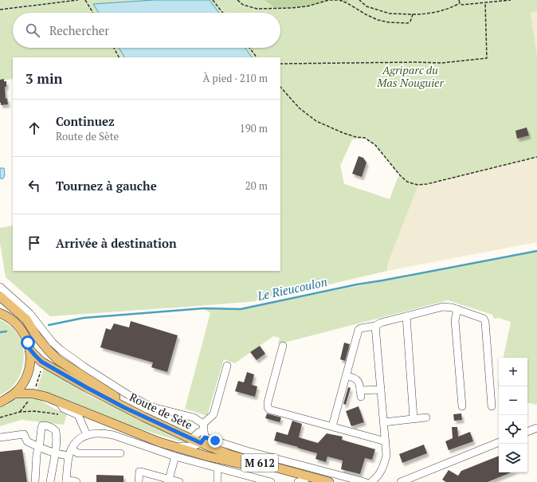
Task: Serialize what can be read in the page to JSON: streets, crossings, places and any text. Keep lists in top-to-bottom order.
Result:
{
  "streets": {
    "main road": ["Route de Sète", "M 612"]
  },
  "crossings": [
    ["Route de Sète", "M 612"]
  ],
  "water": ["Le Rieucoulon"],
  "parks": ["Agriparc du Mas Nouguier"],
  "page": {
    "search": "Rechercher",
    "heading": ["3 min", "À pied · 210 m"],
    "list": [
      ["Continuez", "Route de Sète", "190 m"],
      ["Tournez à gauche", "20 m"],
      "Arrivée à destination"
    ],
    "map_buttons": ["+", "−"]
  }
}
